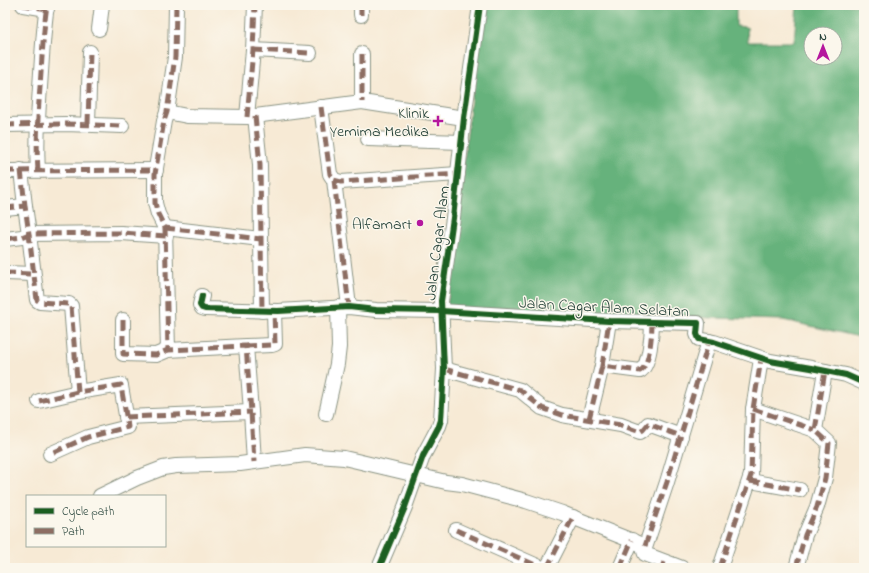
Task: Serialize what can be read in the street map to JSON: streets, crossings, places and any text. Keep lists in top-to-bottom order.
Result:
{
  "streets": {
    "street": ["Jalan Cagar Alam", "Jalan Cagar Alam Selatan"]
  },
  "crossings": [
    ["Jalan Cagar Alam", "Jalan Cagar Alam Selatan"]
  ],
  "places": {
    "health": ["Klinik Yemima Medika"],
    "other": ["Alfamart"]
  },
  "legend": ["Cycle path", "Path"],
  "north": "top"
}
